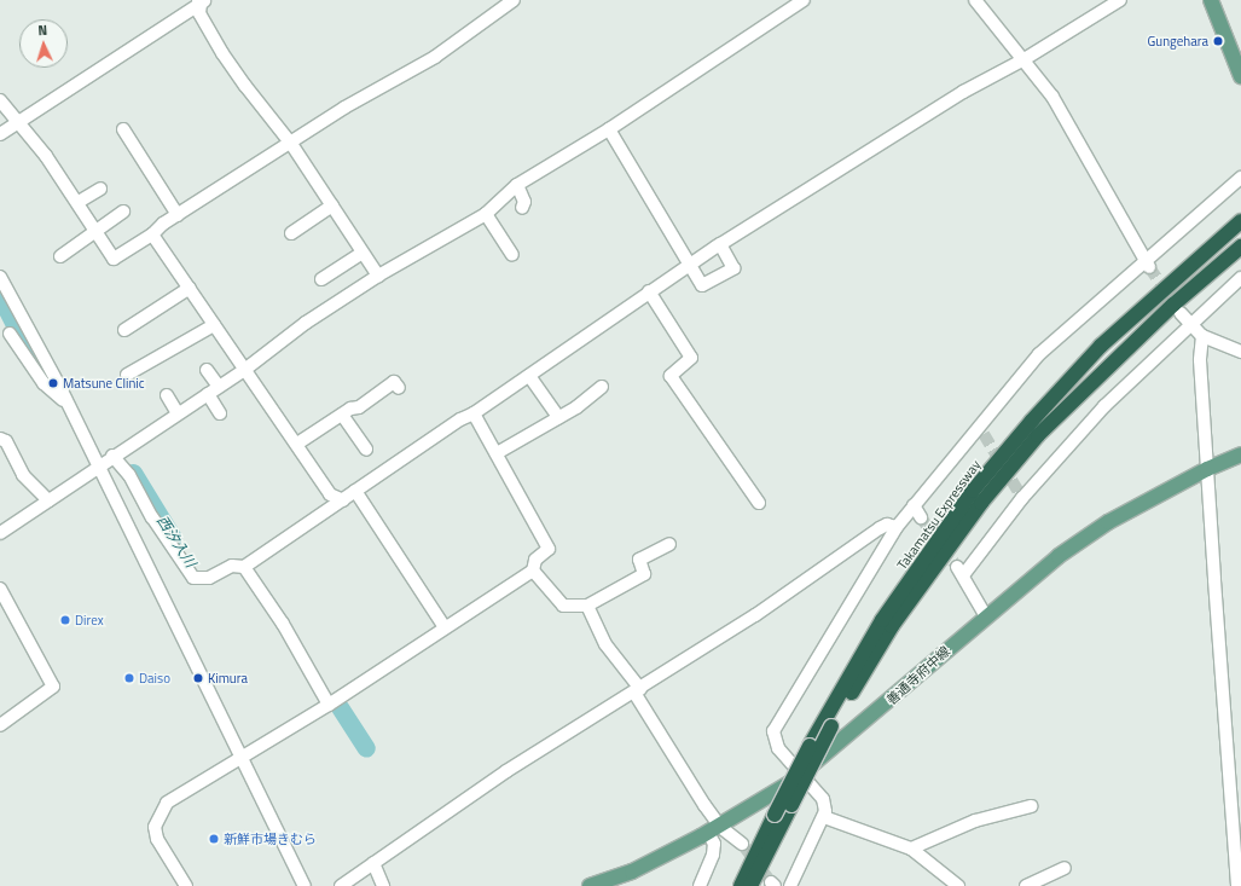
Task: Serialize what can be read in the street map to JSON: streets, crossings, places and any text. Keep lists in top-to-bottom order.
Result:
{
  "streets": {
    "highway": ["Takamatsu Expressway"],
    "main road": ["善通寺府中線"]
  },
  "water": ["西汐入川"],
  "places": [
    "Gungehara",
    "Matsune Clinic",
    "Direx",
    "Daiso",
    "Kimura",
    "新鮮市場きむら"
  ],
  "north": "top"
}
